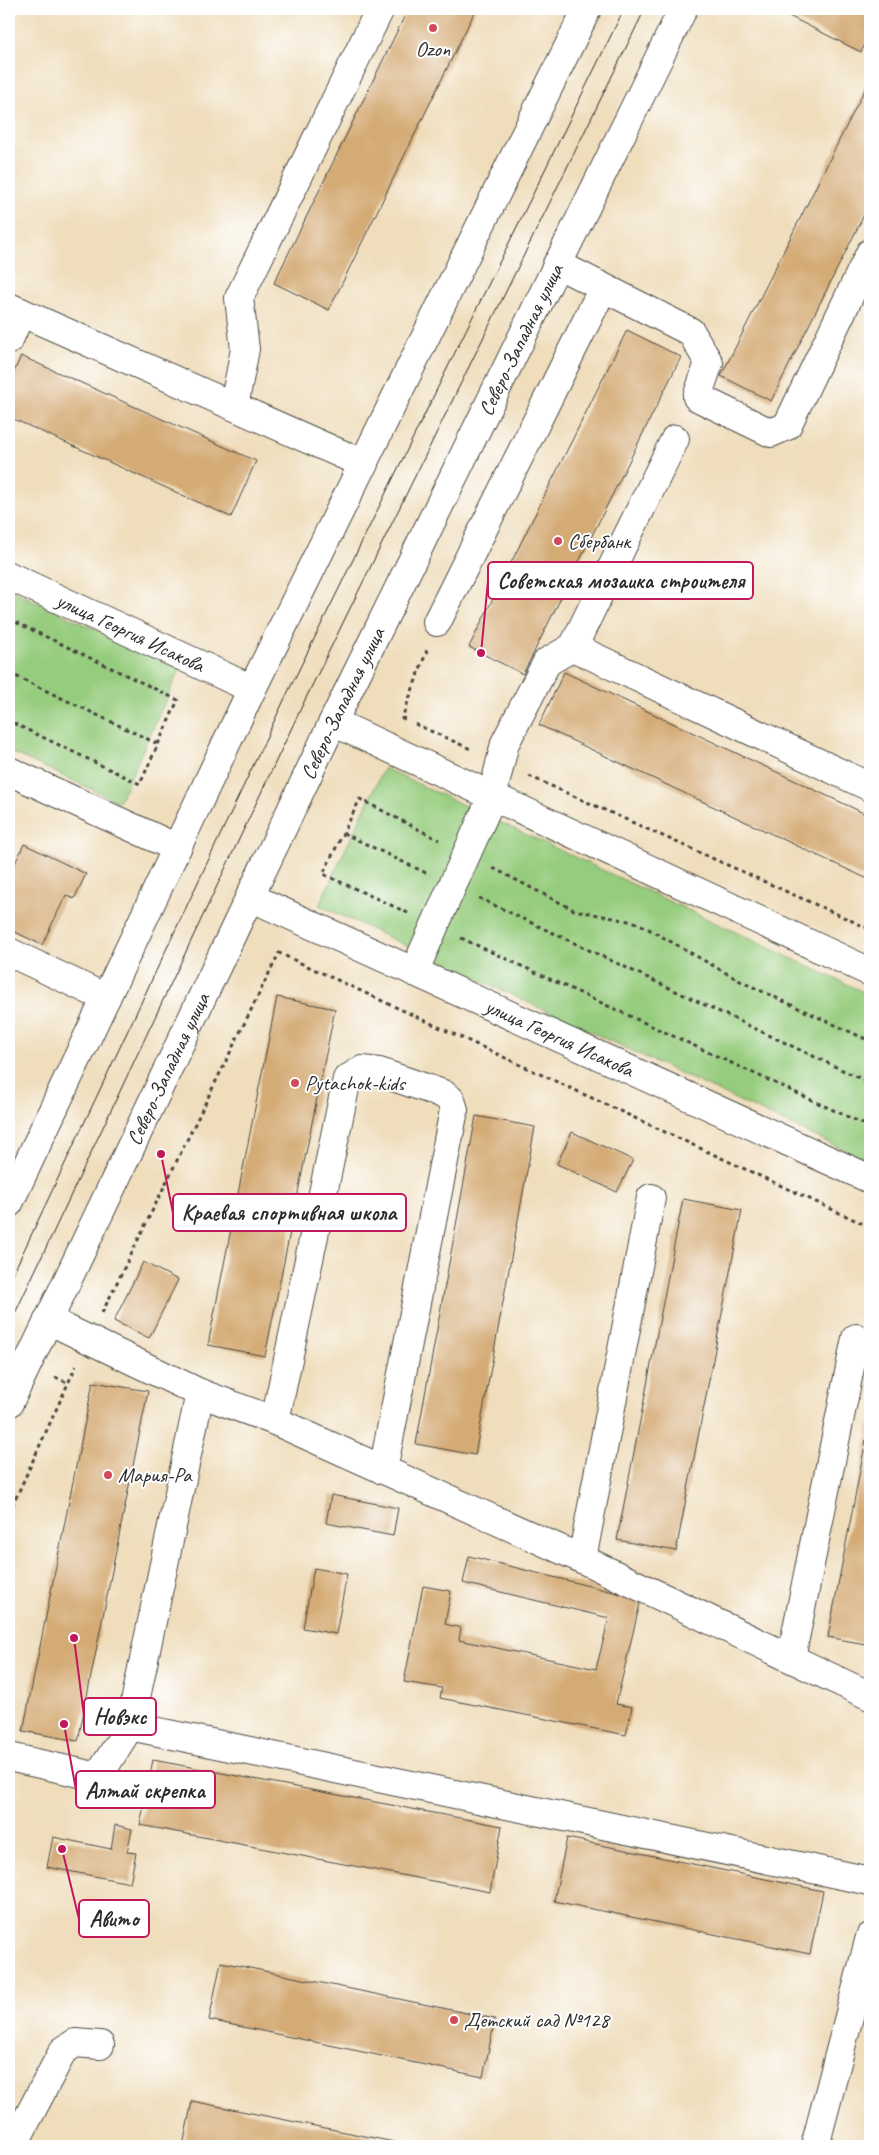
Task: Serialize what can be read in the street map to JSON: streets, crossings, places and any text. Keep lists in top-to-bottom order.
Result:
{
  "streets": {
    "main road": ["Северо-Западная улица", "улица Георгия Исакова"]
  },
  "crossings": [
    ["Северо-Западная улица", "улица Георгия Исакова"]
  ],
  "places": [
    "Ozon",
    "Сбербанк",
    "Советская мозаика строителя",
    "Pytachok-kids",
    "Краевая спортивная школа",
    "Мария-Ра",
    "Новэкс",
    "Алтай скрепка",
    "Авито",
    "Детский сад №128"
  ]
}
